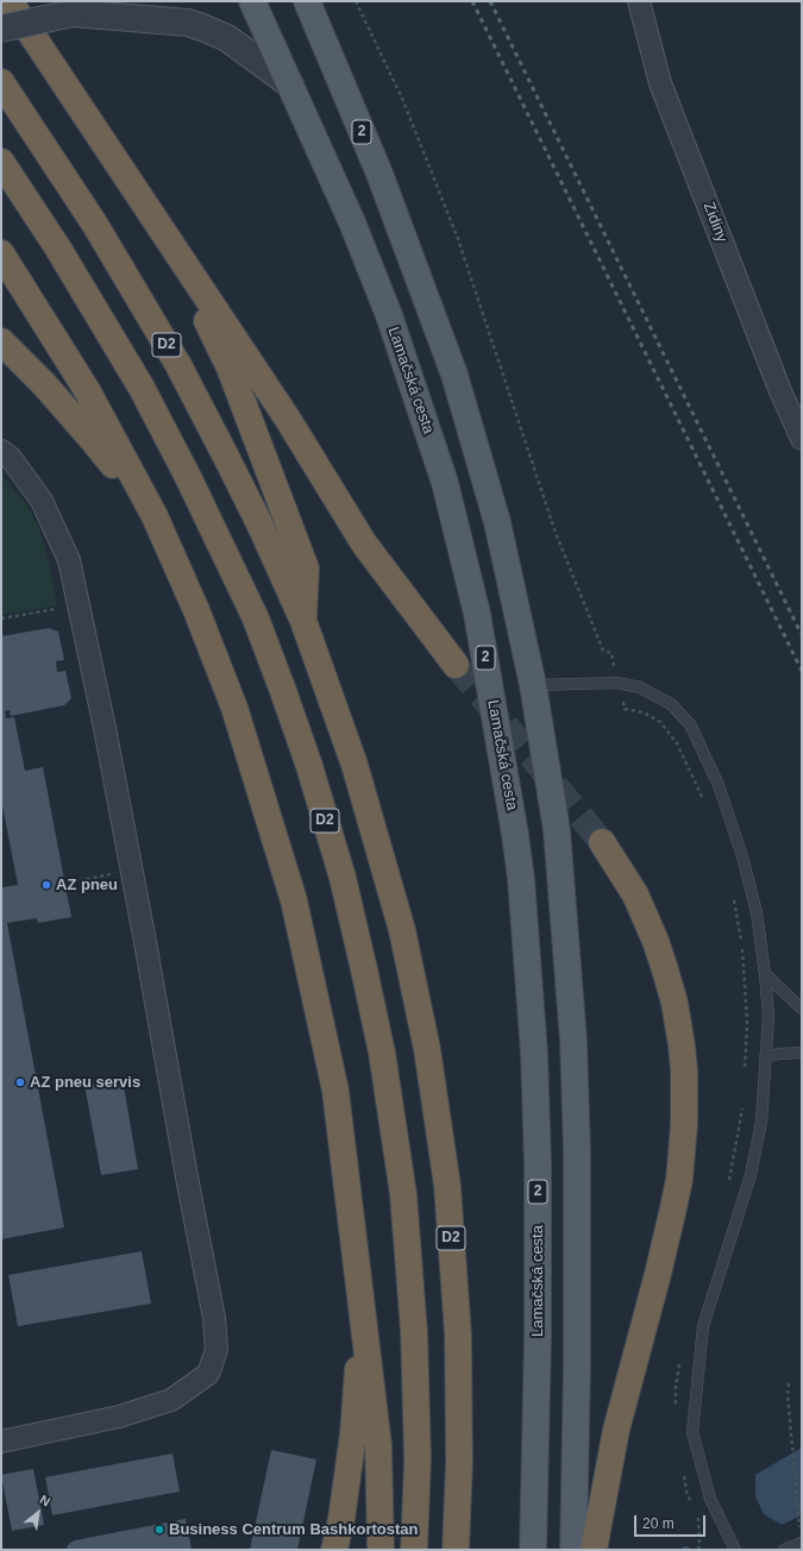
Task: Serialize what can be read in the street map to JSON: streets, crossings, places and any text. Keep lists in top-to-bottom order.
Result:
{
  "streets": {
    "highway": ["D2"],
    "main road": ["2", "Lamačská cesta"],
    "street": ["Zidiny"]
  },
  "places": ["AZ pneu", "AZ pneu servis", "Business Centrum Bashkortostan"],
  "scale_bar": "20 m",
  "north": "top right"
}
